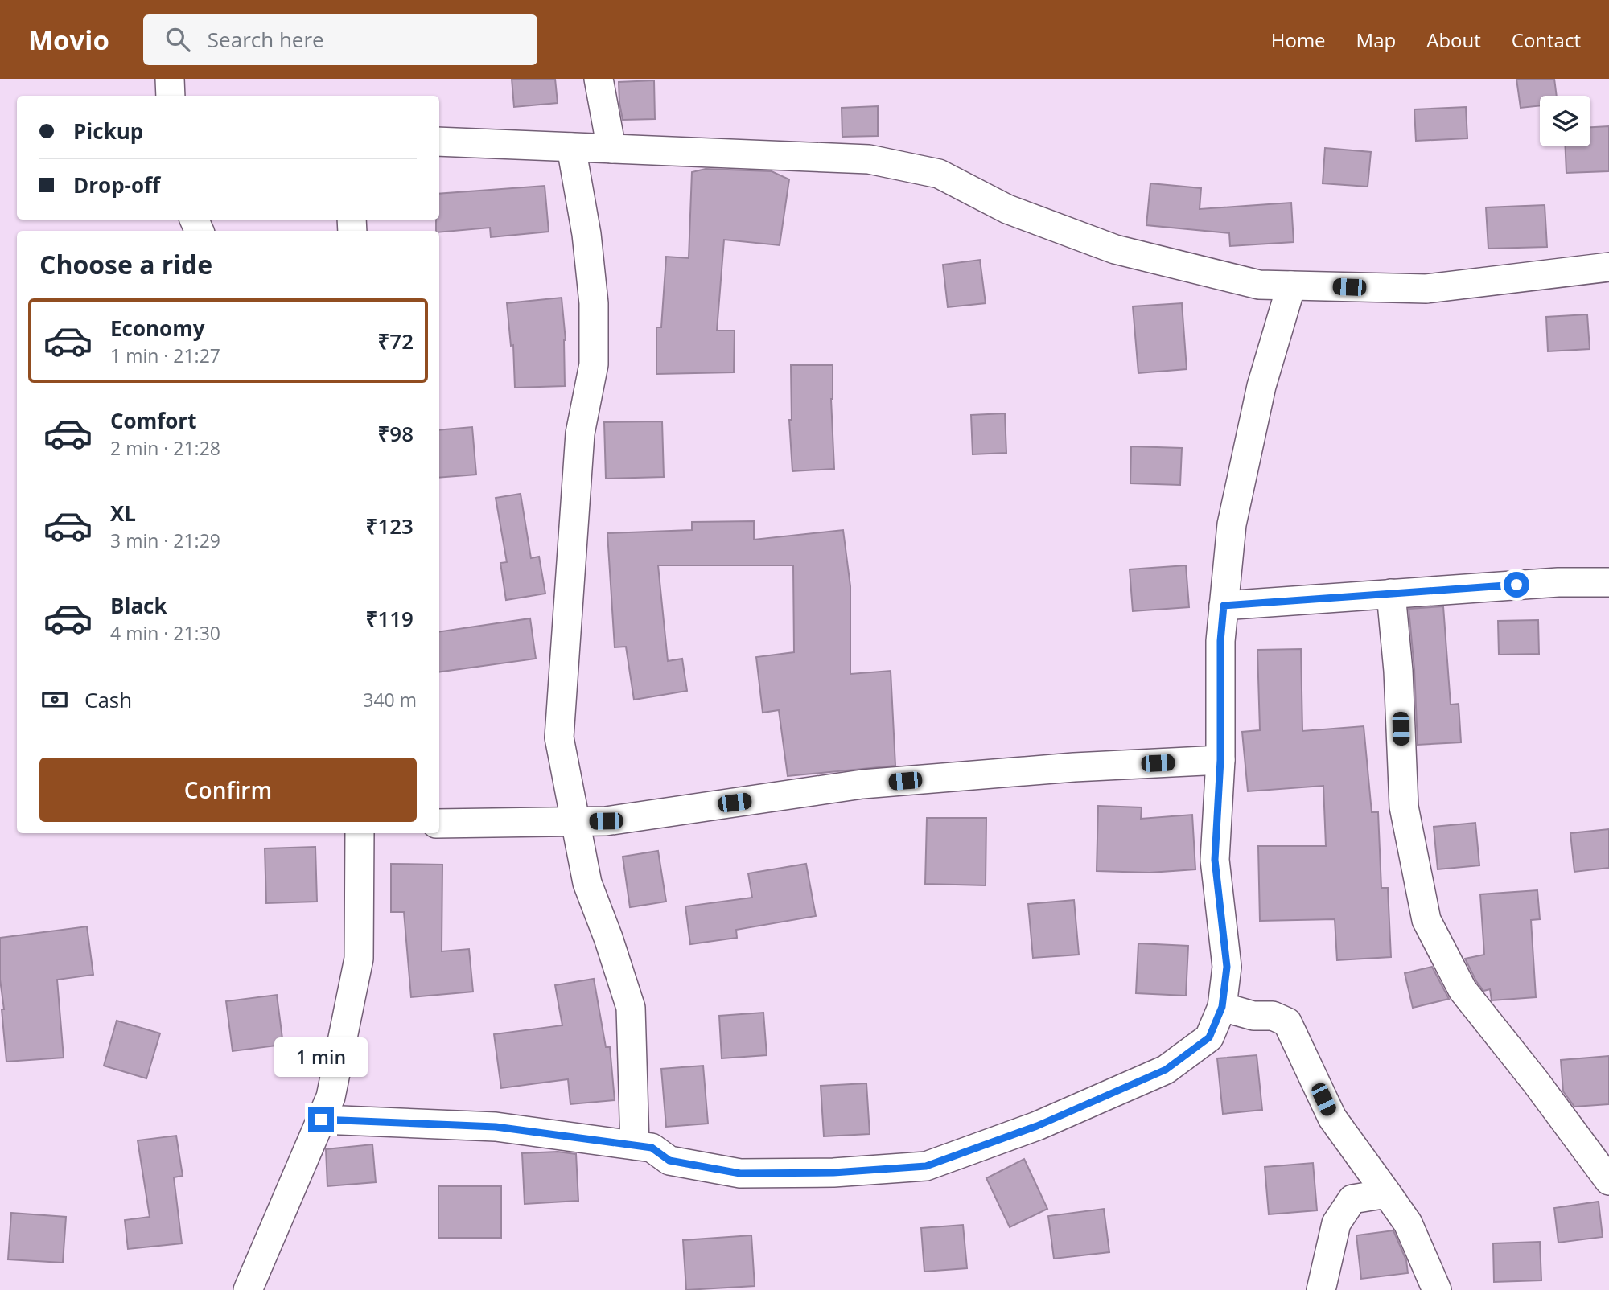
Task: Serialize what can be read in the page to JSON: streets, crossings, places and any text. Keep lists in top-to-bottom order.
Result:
{
  "page": {
    "header": "Movio",
    "search": "Search here",
    "nav": [
      "Home",
      "Map",
      "About",
      "Contact"
    ],
    "banner": ["Pickup", "Drop-off"],
    "heading": "Choose a ride",
    "list": [
      {
        "name": "Economy",
        "note": "1 min · 21:27",
        "value": "₹72"
      },
      {
        "name": "Comfort",
        "note": "2 min · 21:28",
        "value": "₹98"
      },
      {
        "name": "XL",
        "note": "3 min · 21:29",
        "value": "₹123"
      },
      {
        "name": "Black",
        "note": "4 min · 21:30",
        "value": "₹119"
      }
    ],
    "pay": ["Cash", "340 m"],
    "buttons": "Confirm",
    "bubble": "1 min"
  }
}
